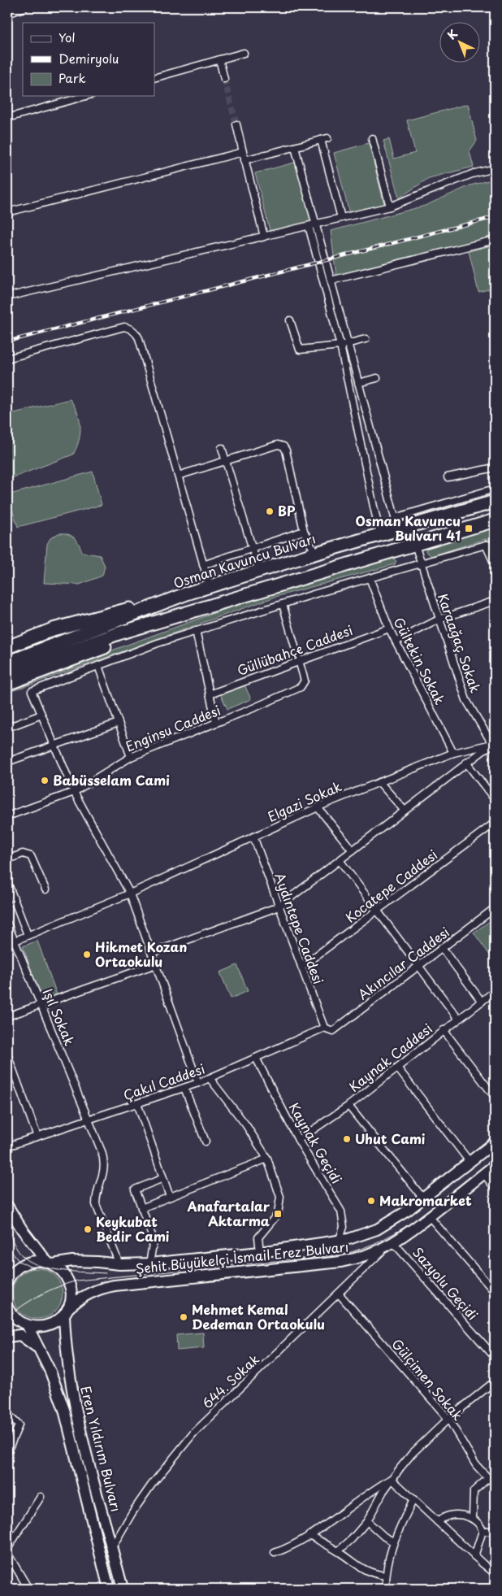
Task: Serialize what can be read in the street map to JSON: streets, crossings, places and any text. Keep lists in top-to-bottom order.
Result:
{
  "streets": {
    "highway": ["Osman Kavuncu Bulvarı"],
    "main road": ["Şehit Büyükelçi İsmail Erez Bulvarı", "Eren Yıldırım Bulvarı"],
    "street": [
      "Karaağaç Sokak",
      "Güllübahçe Caddesi",
      "Gültekin Sokak",
      "Enginsu Caddesi",
      "Elgazi Sokak",
      "Kocatepe Caddesi",
      "Aydıntepe Caddesi",
      "Akıncılar Caddesi",
      "Işıl Sokak",
      "Kaynak Caddesi",
      "Çakıl Caddesi",
      "Kaynak Geçidi",
      "Sazyolu Geçidi",
      "Gülçimen Sokak",
      "644. Sokak"
    ]
  },
  "crossings": [
    ["Karaağaç Sokak", "Elgazi Sokak"],
    ["Güllübahçe Caddesi", "Gültekin Sokak"],
    ["Güllübahçe Caddesi", "Enginsu Caddesi"],
    ["Gültekin Sokak", "Elgazi Sokak"],
    ["Elgazi Sokak", "Aydıntepe Caddesi"],
    ["Elgazi Sokak", "Işıl Sokak"],
    ["Kocatepe Caddesi", "Aydıntepe Caddesi"],
    ["Aydıntepe Caddesi", "Akıncılar Caddesi"],
    ["Aydıntepe Caddesi", "Çakıl Caddesi"],
    ["Akıncılar Caddesi", "Çakıl Caddesi"],
    ["Işıl Sokak", "Çakıl Caddesi"],
    ["Işıl Sokak", "Şehit Büyükelçi İsmail Erez Bulvarı"],
    ["Kaynak Caddesi", "Kaynak Geçidi"],
    ["Çakıl Caddesi", "Kaynak Geçidi"],
    ["Kaynak Geçidi", "Şehit Büyükelçi İsmail Erez Bulvarı"],
    ["Şehit Büyükelçi İsmail Erez Bulvarı", "Sazyolu Geçidi"],
    ["Şehit Büyükelçi İsmail Erez Bulvarı", "644. Sokak"],
    ["Şehit Büyükelçi İsmail Erez Bulvarı", "Eren Yıldırım Bulvarı"],
    ["Sazyolu Geçidi", "644. Sokak"],
    ["Gülçimen Sokak", "644. Sokak"],
    ["644. Sokak", "Eren Yıldırım Bulvarı"]
  ],
  "places": {
    "other": [
      "BP",
      "Babüsselam Cami",
      "Hikmet Kozan Ortaokulu",
      "Uhut Cami",
      "Makromarket",
      "Keykubat Bedir Cami",
      "Mehmet Kemal Dedeman Ortaokulu"
    ],
    "transit": ["Osman Kavuncu Bulvarı 41", "Anafartalar Aktarma"]
  },
  "legend": ["Yol", "Demiryolu", "Park"],
  "north": "top left"
}
